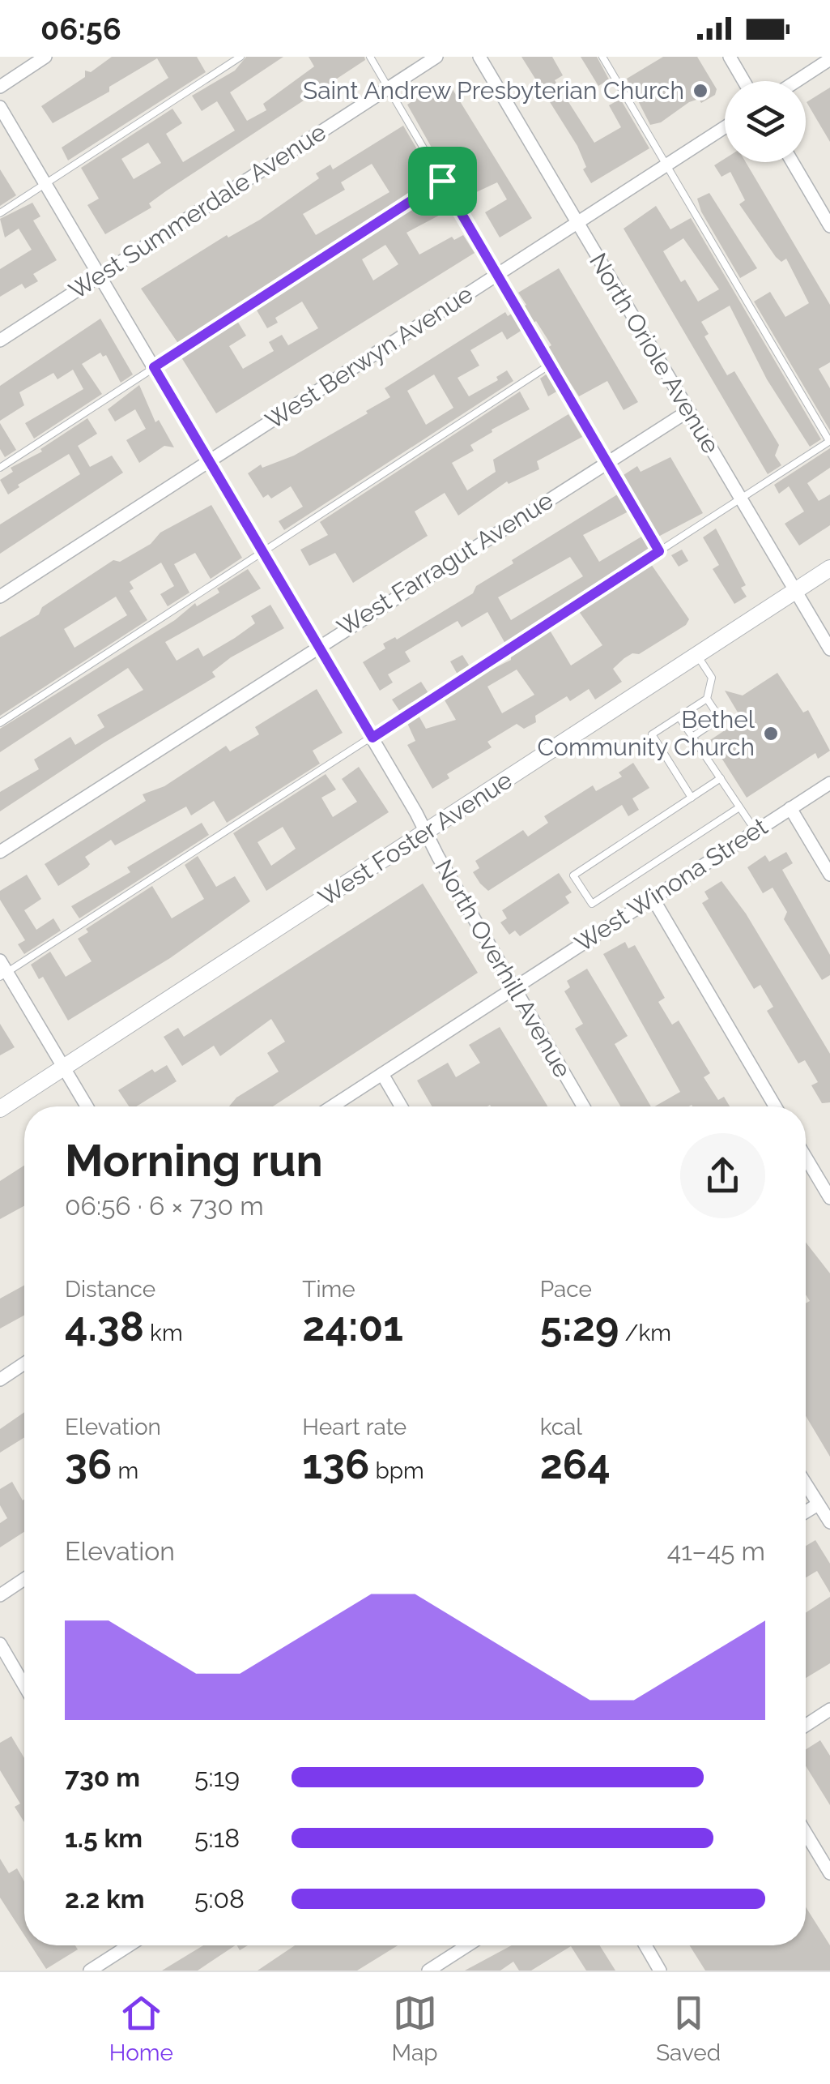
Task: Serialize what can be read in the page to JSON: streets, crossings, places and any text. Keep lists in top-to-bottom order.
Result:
{
  "streets": {
    "street": [
      "West Summerdale Avenue",
      "North Oriole Avenue",
      "West Berwyn Avenue",
      "West Farragut Avenue",
      "West Foster Avenue",
      "West Winona Street",
      "North Overhill Avenue"
    ]
  },
  "crossings": [
    ["West Summerdale Avenue", "North Overhill Avenue"],
    ["North Oriole Avenue", "West Berwyn Avenue"],
    ["North Oriole Avenue", "West Farragut Avenue"],
    ["North Oriole Avenue", "West Foster Avenue"],
    ["West Berwyn Avenue", "North Overhill Avenue"],
    ["West Farragut Avenue", "North Overhill Avenue"],
    ["West Foster Avenue", "North Overhill Avenue"],
    ["West Winona Street", "North Overhill Avenue"]
  ],
  "places": ["Saint Andrew Presbyterian Church", "Bethel Community Church"],
  "page": {
    "status": "06:56",
    "heading": ["Morning run", "06:56 · 6 × 730 m"],
    "stats": [
      ["Distance", "4.38 km"],
      ["Time", "24:01"],
      ["Pace", "5:29 /km"],
      ["Elevation", "36 m"],
      ["Heart rate", "136 bpm"],
      ["kcal", "264"]
    ],
    "chart": ["Elevation", "41–45 m"],
    "list": [
      {
        "name": "730 m",
        "note": "5:19"
      },
      {
        "name": "1.5 km",
        "note": "5:18"
      },
      {
        "name": "2.2 km",
        "note": "5:08"
      }
    ],
    "tabs": ["Home", "Map", "Saved"]
  }
}
